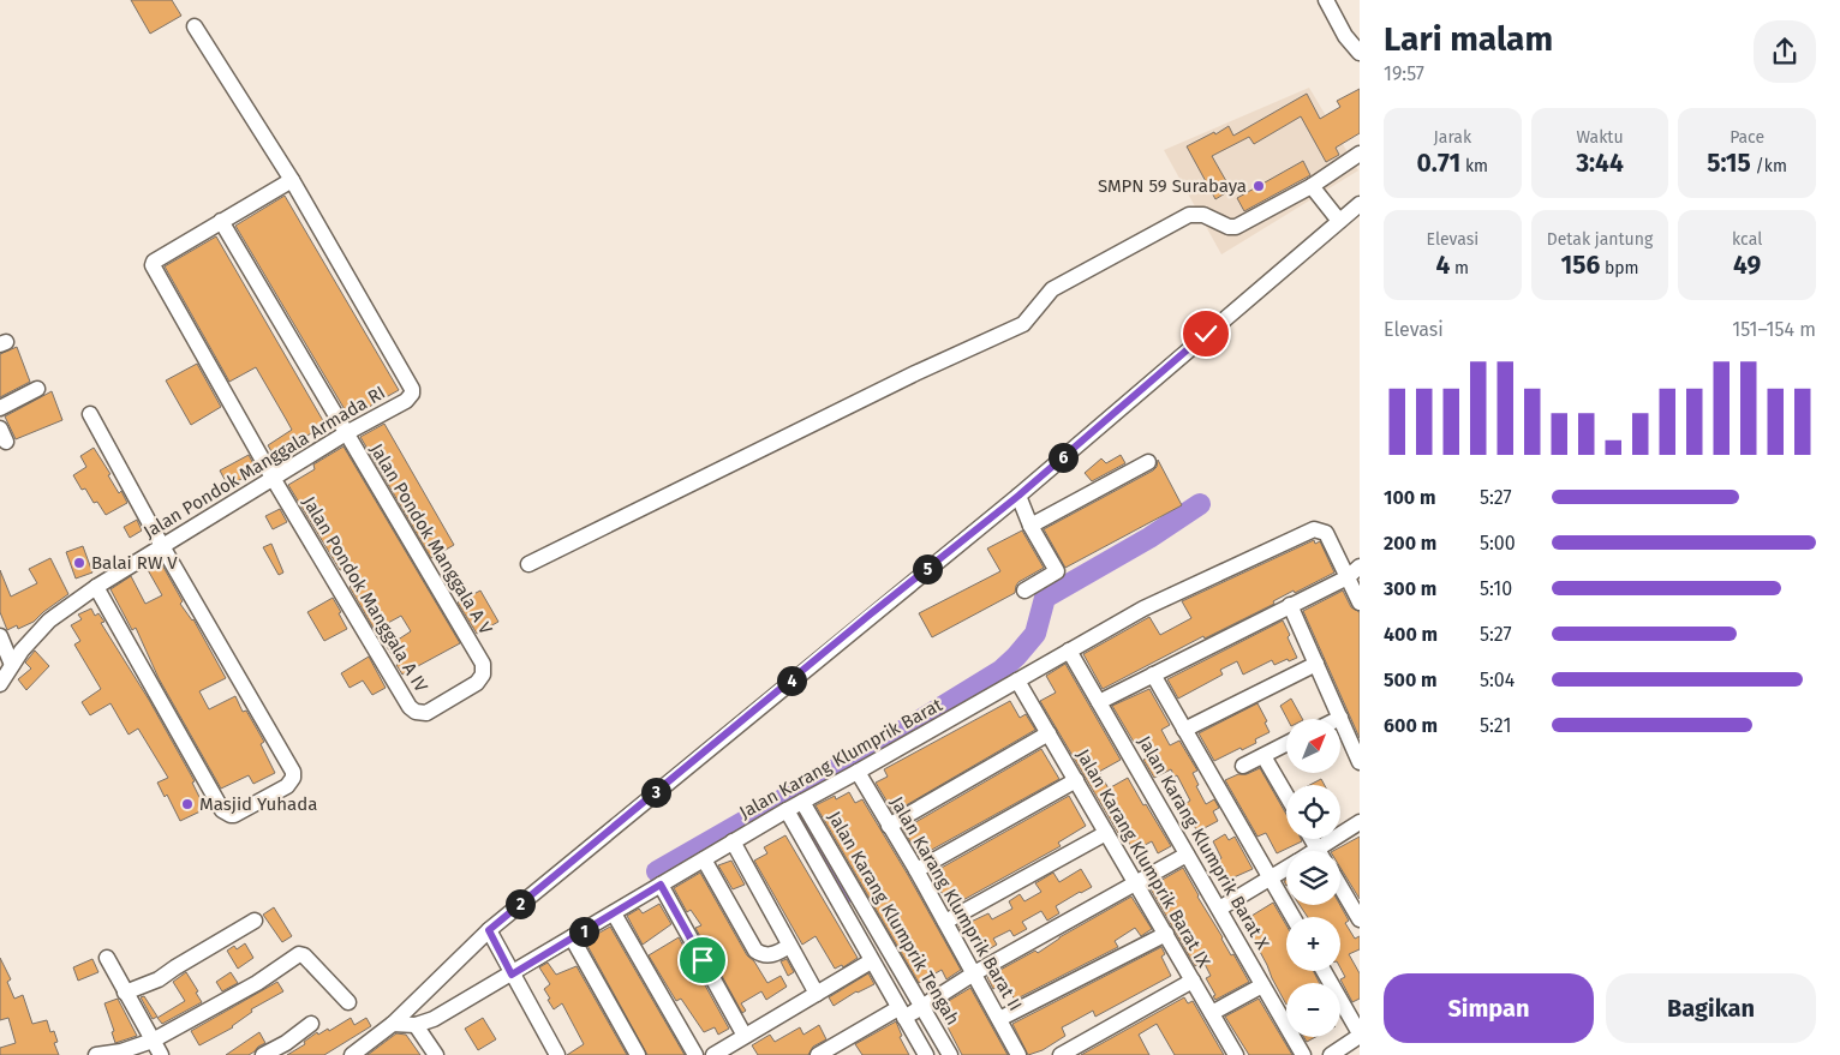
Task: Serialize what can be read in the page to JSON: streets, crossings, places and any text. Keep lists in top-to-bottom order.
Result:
{
  "streets": {
    "street": [
      "Jalan Pondok Manggala Armada RI",
      "Jalan Pondok Manggala A V",
      "Jalan Pondok Manggala A IV",
      "Jalan Karang Klumprik Barat",
      "Jalan Karang Klumprik Barat X",
      "Jalan Karang Klumprik Barat IX",
      "Jalan Karang Klumprik Barat II",
      "Jalan Karang Klumprik Tengah"
    ]
  },
  "crossings": [
    ["Jalan Pondok Manggala Armada RI", "Jalan Pondok Manggala A V"],
    ["Jalan Pondok Manggala Armada RI", "Jalan Pondok Manggala A IV"],
    ["Jalan Pondok Manggala A V", "Jalan Pondok Manggala A IV"],
    ["Jalan Karang Klumprik Barat", "Jalan Karang Klumprik Barat X"],
    ["Jalan Karang Klumprik Barat", "Jalan Karang Klumprik Barat IX"],
    ["Jalan Karang Klumprik Barat", "Jalan Karang Klumprik Barat II"],
    ["Jalan Karang Klumprik Barat", "Jalan Karang Klumprik Tengah"]
  ],
  "places": ["SMPN 59 Surabaya", "Balai RW V", "Masjid Yuhada"],
  "north": "top right",
  "page": {
    "heading": ["Lari malam", "19:57"],
    "stats": [
      ["Jarak", "0.71 km"],
      ["Waktu", "3:44"],
      ["Pace", "5:15 /km"],
      ["Elevasi", "4 m"],
      ["Detak jantung", "156 bpm"],
      ["kcal", "49"]
    ],
    "chart": ["Elevasi", "151–154 m"],
    "pins": [
      "6",
      "5",
      "4",
      "3",
      "2",
      "1"
    ],
    "list": [
      {
        "name": "100 m",
        "note": "5:27"
      },
      {
        "name": "200 m",
        "note": "5:00"
      },
      {
        "name": "300 m",
        "note": "5:10"
      },
      {
        "name": "400 m",
        "note": "5:27"
      },
      {
        "name": "500 m",
        "note": "5:04"
      },
      {
        "name": "600 m",
        "note": "5:21"
      }
    ],
    "map_buttons": ["+", "−"],
    "buttons": ["Simpan", "Bagikan"]
  }
}
